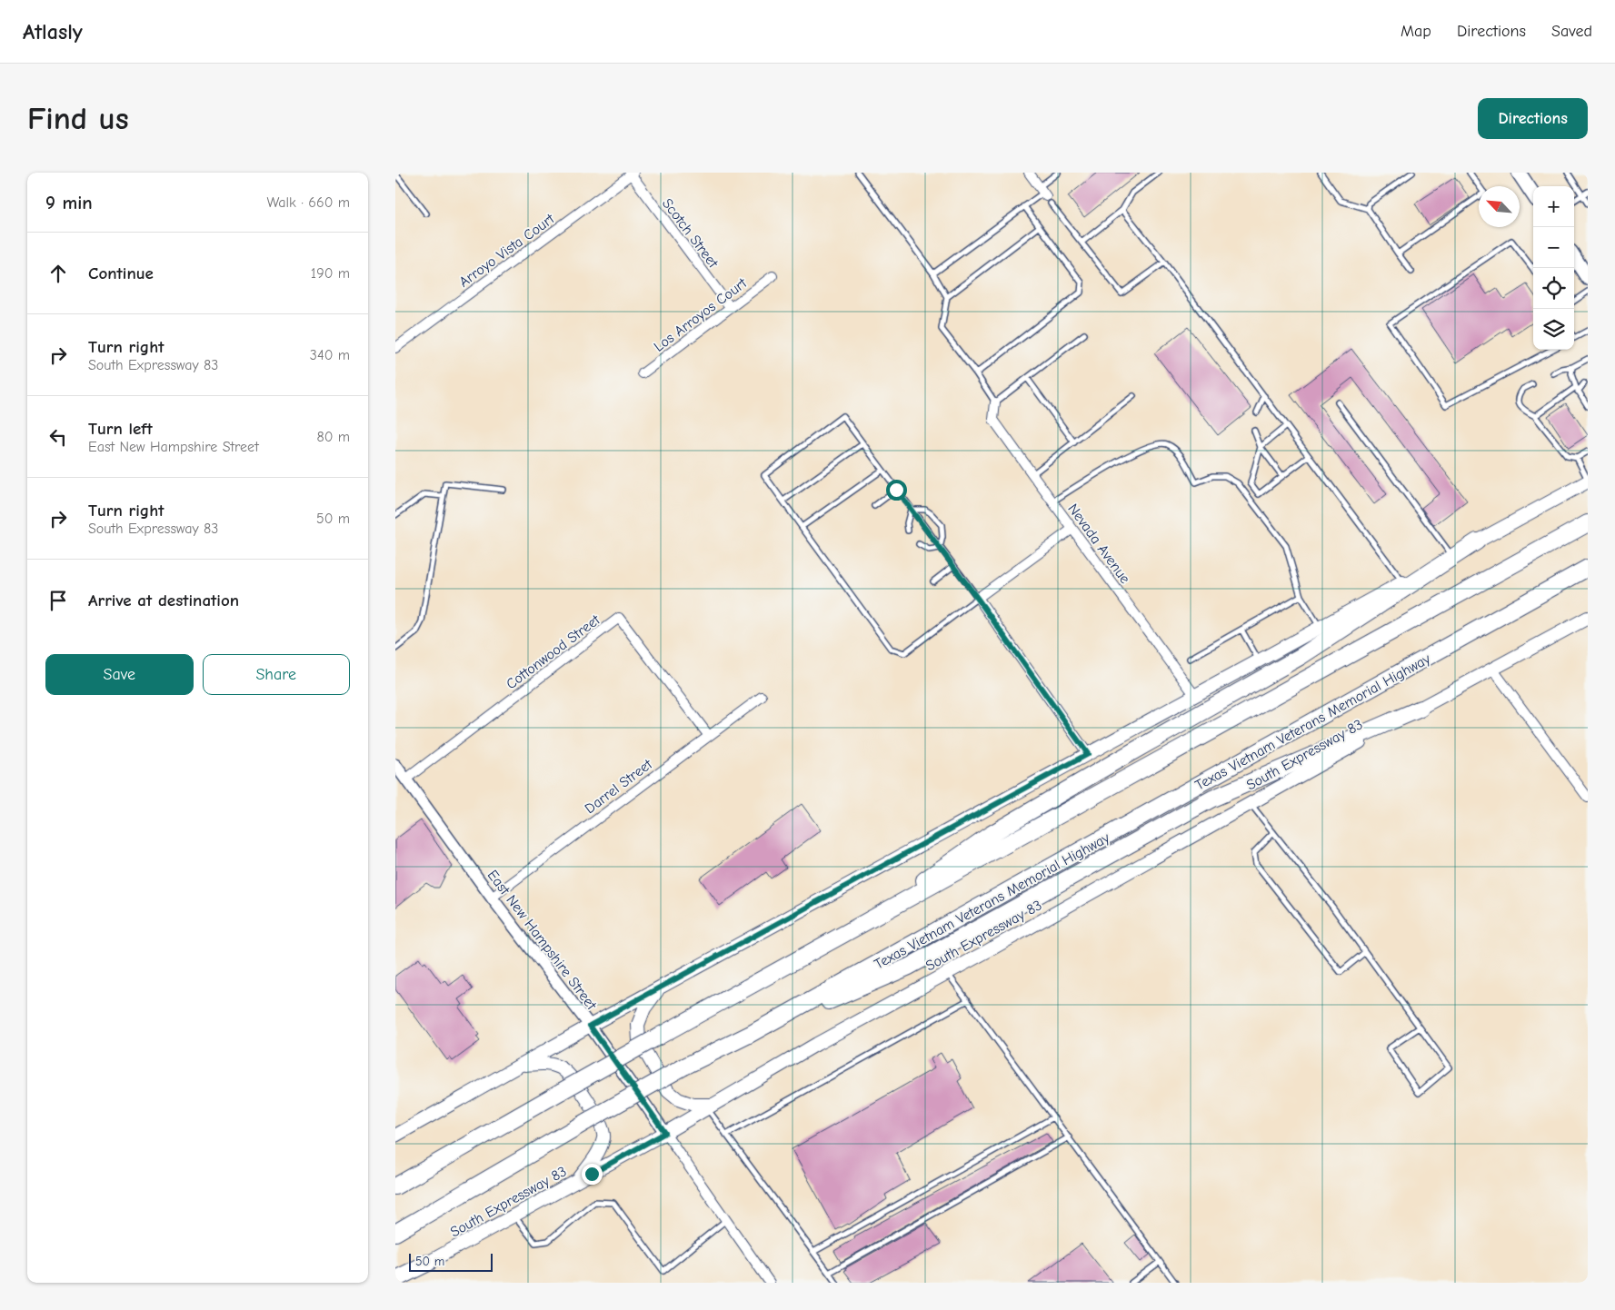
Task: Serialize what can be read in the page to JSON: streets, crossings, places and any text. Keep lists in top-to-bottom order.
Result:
{
  "streets": {
    "highway": ["Texas Vietnam Veterans Memorial Highway"],
    "main road": ["South Expressway 83"],
    "street": [
      "Scotch Street",
      "Arroyo Vista Court",
      "Los Arroyos Court",
      "Nevada Avenue",
      "Cottonwood Street",
      "Darrel Street",
      "East New Hampshire Street"
    ]
  },
  "crossings": [
    ["Scotch Street", "Arroyo Vista Court"],
    ["Scotch Street", "Los Arroyos Court"],
    ["Cottonwood Street", "Darrel Street"],
    ["Cottonwood Street", "East New Hampshire Street"],
    ["South Expressway 83", "East New Hampshire Street"],
    ["Darrel Street", "East New Hampshire Street"]
  ],
  "scale_bar": "50 m",
  "north": "top left",
  "page": {
    "header": "Atlasly",
    "nav": ["Map", "Directions", "Saved"],
    "buttons": [
      "Directions",
      ["Save", "Share"]
    ],
    "title": "Find us",
    "heading": ["9 min", "Walk · 660 m"],
    "map_buttons": ["+", "−"],
    "list": [
      ["Continue", "190 m"],
      ["Turn right", "South Expressway 83", "340 m"],
      ["Turn left", "East New Hampshire Street", "80 m"],
      ["Turn right", "South Expressway 83", "50 m"],
      "Arrive at destination"
    ],
    "scale": "50 m"
  }
}
